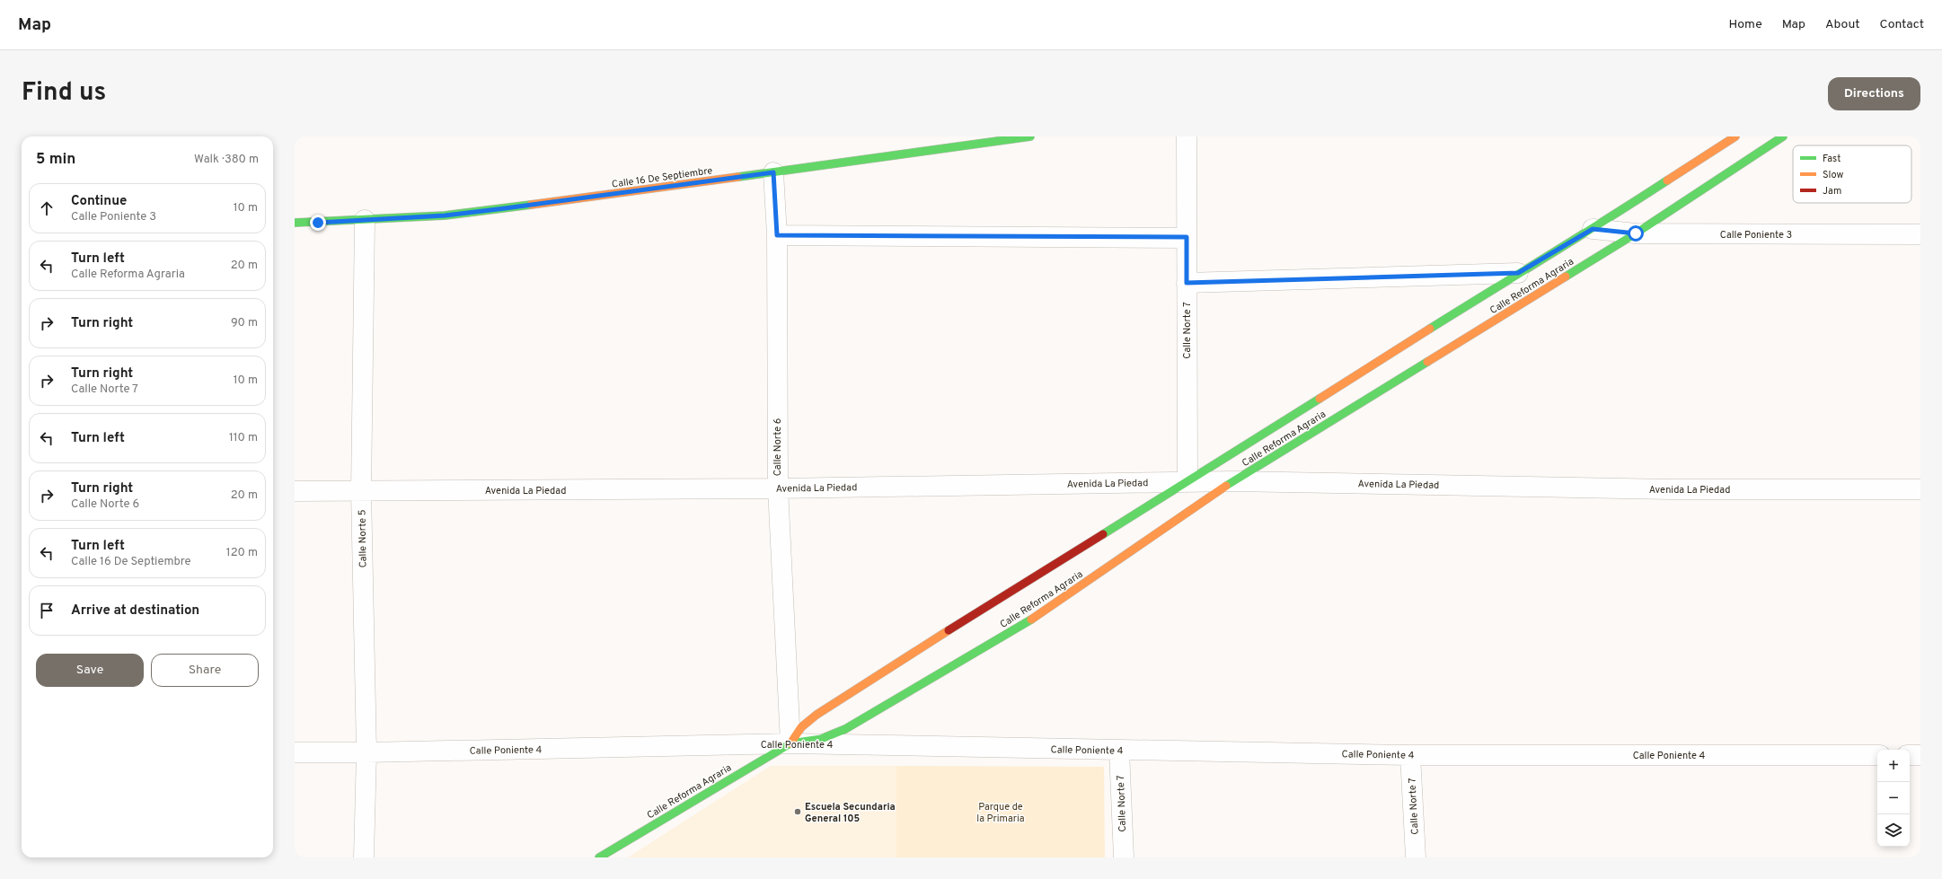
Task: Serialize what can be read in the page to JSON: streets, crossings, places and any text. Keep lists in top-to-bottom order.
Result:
{
  "streets": {
    "main road": ["Calle 16 De Septiembre", "Calle Reforma Agraria"],
    "street": [
      "Calle Poniente 3",
      "Calle Norte 7",
      "Calle Norte 6",
      "Avenida La Piedad",
      "Calle Norte 5",
      "Calle Poniente 4"
    ]
  },
  "crossings": [
    ["Calle 16 De Septiembre", "Calle Norte 6"],
    ["Calle 16 De Septiembre", "Calle Norte 5"],
    ["Calle Poniente 3", "Calle Reforma Agraria"],
    ["Calle Reforma Agraria", "Calle Norte 7"],
    ["Calle Reforma Agraria", "Calle Norte 6"],
    ["Calle Reforma Agraria", "Avenida La Piedad"],
    ["Calle Reforma Agraria", "Calle Poniente 4"],
    ["Calle Norte 7", "Avenida La Piedad"],
    ["Calle Norte 7", "Calle Poniente 4"],
    ["Calle Norte 6", "Avenida La Piedad"],
    ["Calle Norte 6", "Calle Poniente 4"],
    ["Avenida La Piedad", "Calle Norte 5"],
    ["Calle Norte 5", "Calle Poniente 4"]
  ],
  "parks": ["Parque de la Primaria"],
  "places": ["Escuela Secundaria General 105"],
  "legend": ["Fast", "Slow", "Jam"],
  "page": {
    "header": "Map",
    "nav": [
      "Home",
      "Map",
      "About",
      "Contact"
    ],
    "title": "Find us",
    "buttons": [
      "Directions",
      ["Save", "Share"]
    ],
    "heading": ["5 min", "Walk · 380 m"],
    "list": [
      ["Continue", "Calle Poniente 3", "10 m"],
      ["Turn left", "Calle Reforma Agraria", "20 m"],
      ["Turn right", "90 m"],
      ["Turn right", "Calle Norte 7", "10 m"],
      ["Turn left", "110 m"],
      ["Turn right", "Calle Norte 6", "20 m"],
      ["Turn left", "Calle 16 De Septiembre", "120 m"],
      "Arrive at destination"
    ],
    "map_buttons": ["+", "−"]
  }
}
